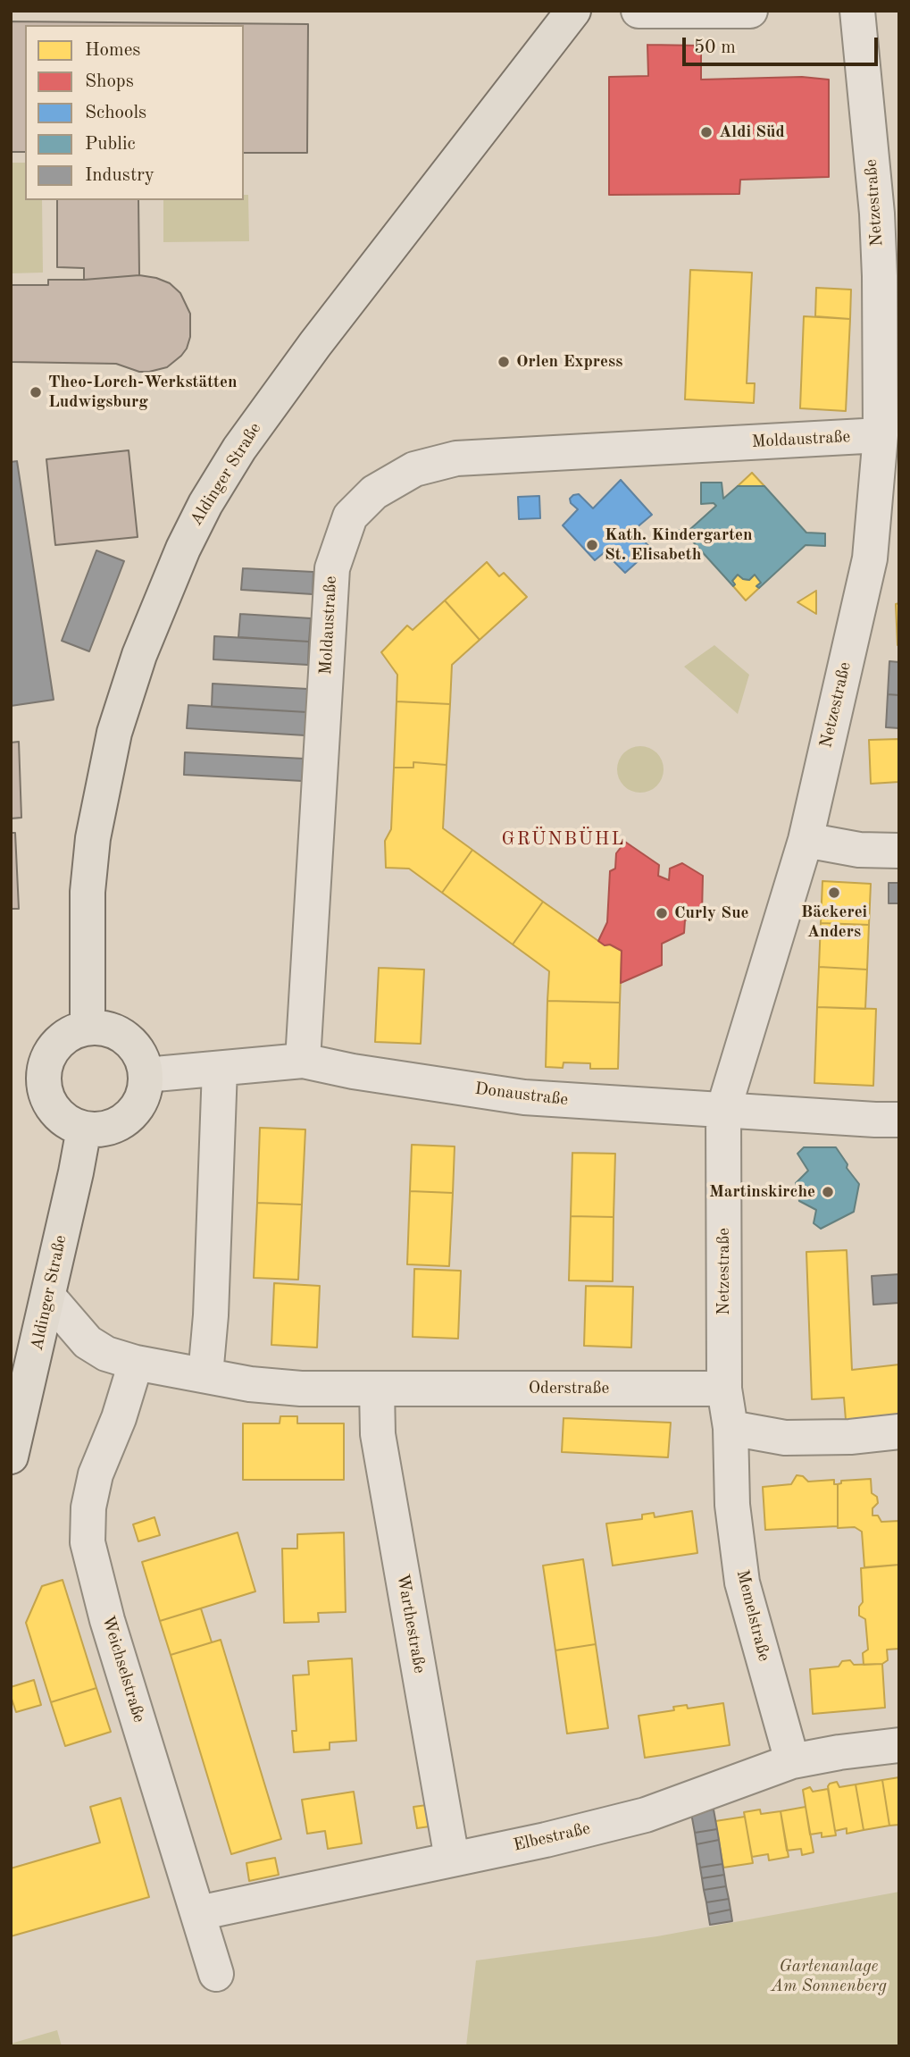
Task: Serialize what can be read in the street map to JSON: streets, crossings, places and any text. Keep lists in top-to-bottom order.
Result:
{
  "streets": {
    "main road": ["Aldinger Straße"],
    "street": [
      "Netzestraße",
      "Moldaustraße",
      "Donaustraße",
      "Oderstraße",
      "Memelstraße",
      "Warthestraße",
      "Weichselstraße",
      "Elbestraße"
    ]
  },
  "crossings": [
    ["Netzestraße", "Moldaustraße"],
    ["Netzestraße", "Donaustraße"],
    ["Netzestraße", "Oderstraße"],
    ["Moldaustraße", "Donaustraße"],
    ["Aldinger Straße", "Donaustraße"],
    ["Aldinger Straße", "Oderstraße"],
    ["Oderstraße", "Warthestraße"],
    ["Oderstraße", "Weichselstraße"],
    ["Memelstraße", "Elbestraße"],
    ["Warthestraße", "Elbestraße"],
    ["Weichselstraße", "Elbestraße"]
  ],
  "districts": ["GRÜNBÜHL"],
  "parks": ["Gartenanlage Am Sonnenberg"],
  "places": [
    "Aldi Süd",
    "Orlen Express",
    "Theo-Lorch-Werkstätten Ludwigsburg",
    "Kath. Kindergarten St. Elisabeth",
    "Bäckerei Anders",
    "Curly Sue",
    "Martinskirche"
  ],
  "legend": [
    "Homes",
    "Shops",
    "Schools",
    "Public",
    "Industry"
  ],
  "scale_bar": "50 m"
}
